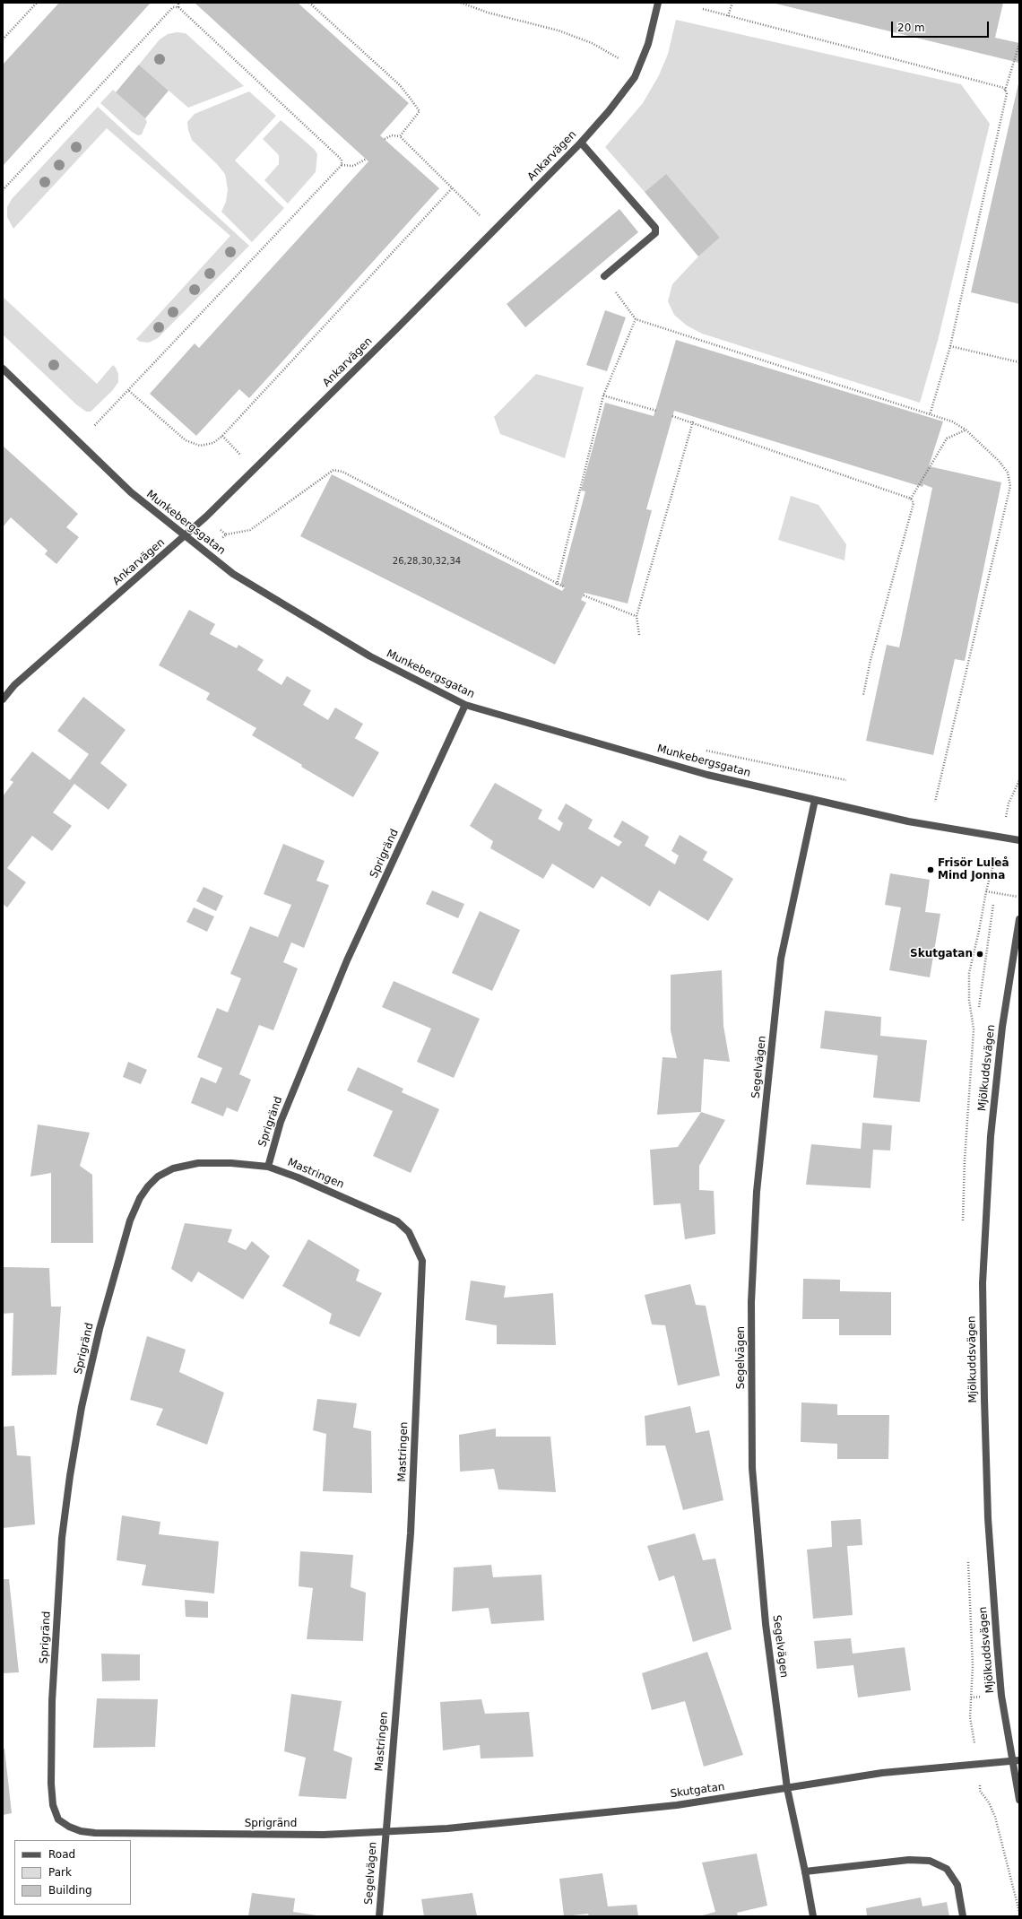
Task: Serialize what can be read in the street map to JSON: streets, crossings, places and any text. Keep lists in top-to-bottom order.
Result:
{
  "streets": {
    "street": [
      "Ankarvägen",
      "Munkebergsgatan",
      "Sprigränd",
      "Segelvägen",
      "Mjölkuddsvägen",
      "Mastringen",
      "Skutgatan"
    ]
  },
  "crossings": [
    ["Ankarvägen", "Munkebergsgatan"],
    ["Munkebergsgatan", "Sprigränd"],
    ["Munkebergsgatan", "Segelvägen"],
    ["Sprigränd", "Segelvägen"],
    ["Sprigränd", "Mastringen"],
    ["Sprigränd", "Skutgatan"],
    ["Segelvägen", "Mastringen"],
    ["Segelvägen", "Skutgatan"],
    ["Mjölkuddsvägen", "Skutgatan"],
    ["Mastringen", "Skutgatan"]
  ],
  "places": ["Frisör Luleå Mind Jonna", "Skutgatan"],
  "house_numbers": ["26,28,30,32,34"],
  "legend": ["Road", "Park", "Building"],
  "scale_bar": "20 m"
}
